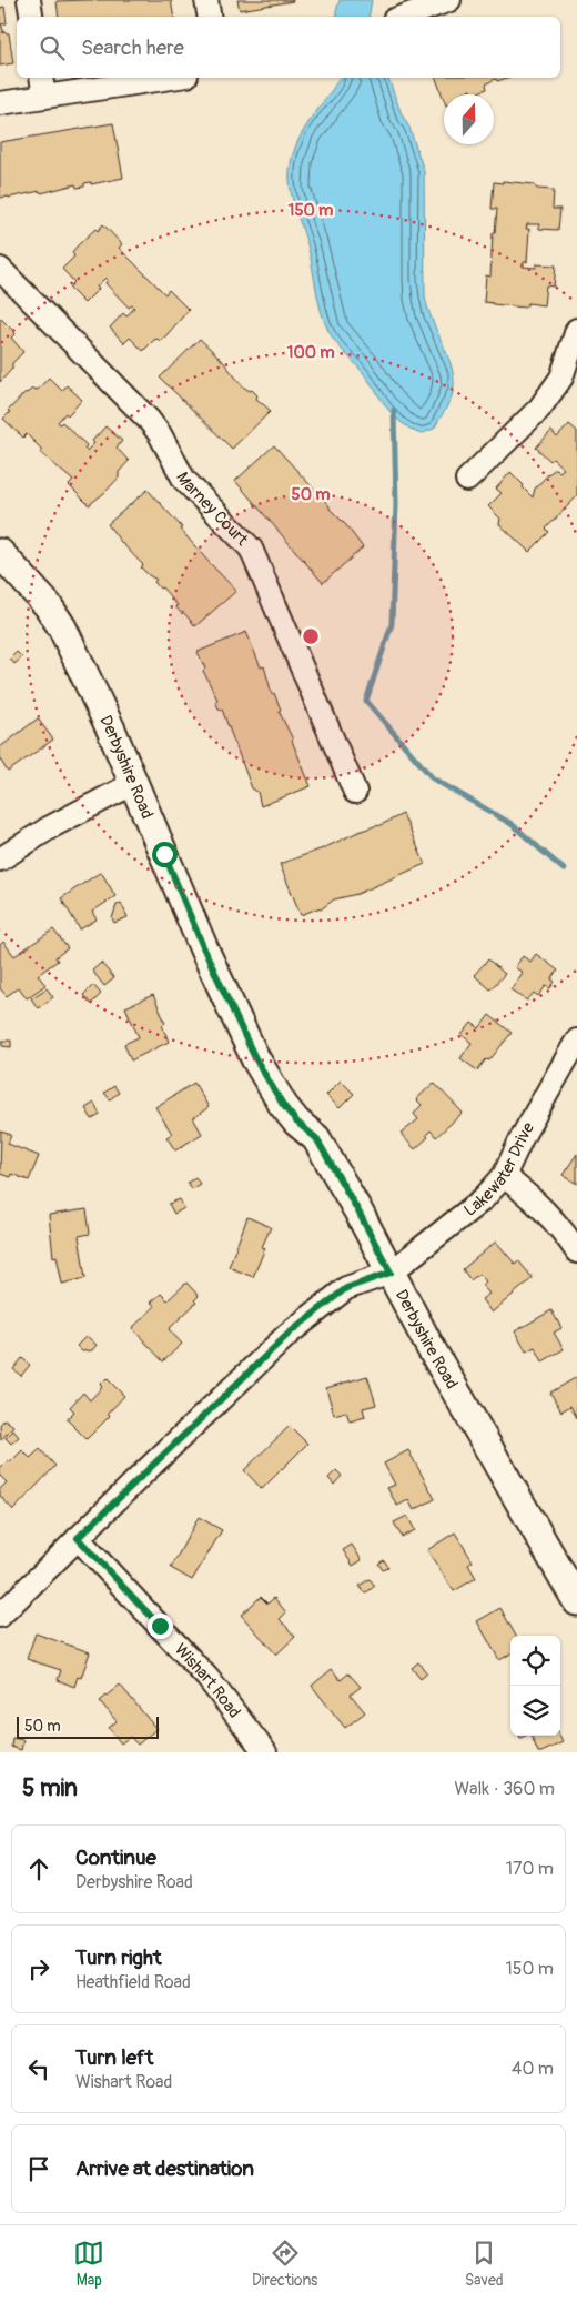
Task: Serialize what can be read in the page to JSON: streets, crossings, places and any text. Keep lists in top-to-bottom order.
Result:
{
  "streets": {
    "street": [
      "Marney Court",
      "Derbyshire Road",
      "Lakewater Drive",
      "Wishart Road"
    ]
  },
  "crossings": [
    ["Derbyshire Road", "Lakewater Drive"],
    ["Lakewater Drive", "Wishart Road"]
  ],
  "scale_bar": "50 m",
  "north": "top",
  "page": {
    "search": "Search here",
    "scale": "50 m",
    "heading": ["5 min", "Walk · 360 m"],
    "list": [
      ["Continue", "Derbyshire Road", "170 m"],
      ["Turn right", "Heathfield Road", "150 m"],
      ["Turn left", "Wishart Road", "40 m"],
      "Arrive at destination"
    ],
    "nav": ["Map", "Directions", "Saved"]
  },
  "rings": ["150 m", "100 m", "50 m"]
}
